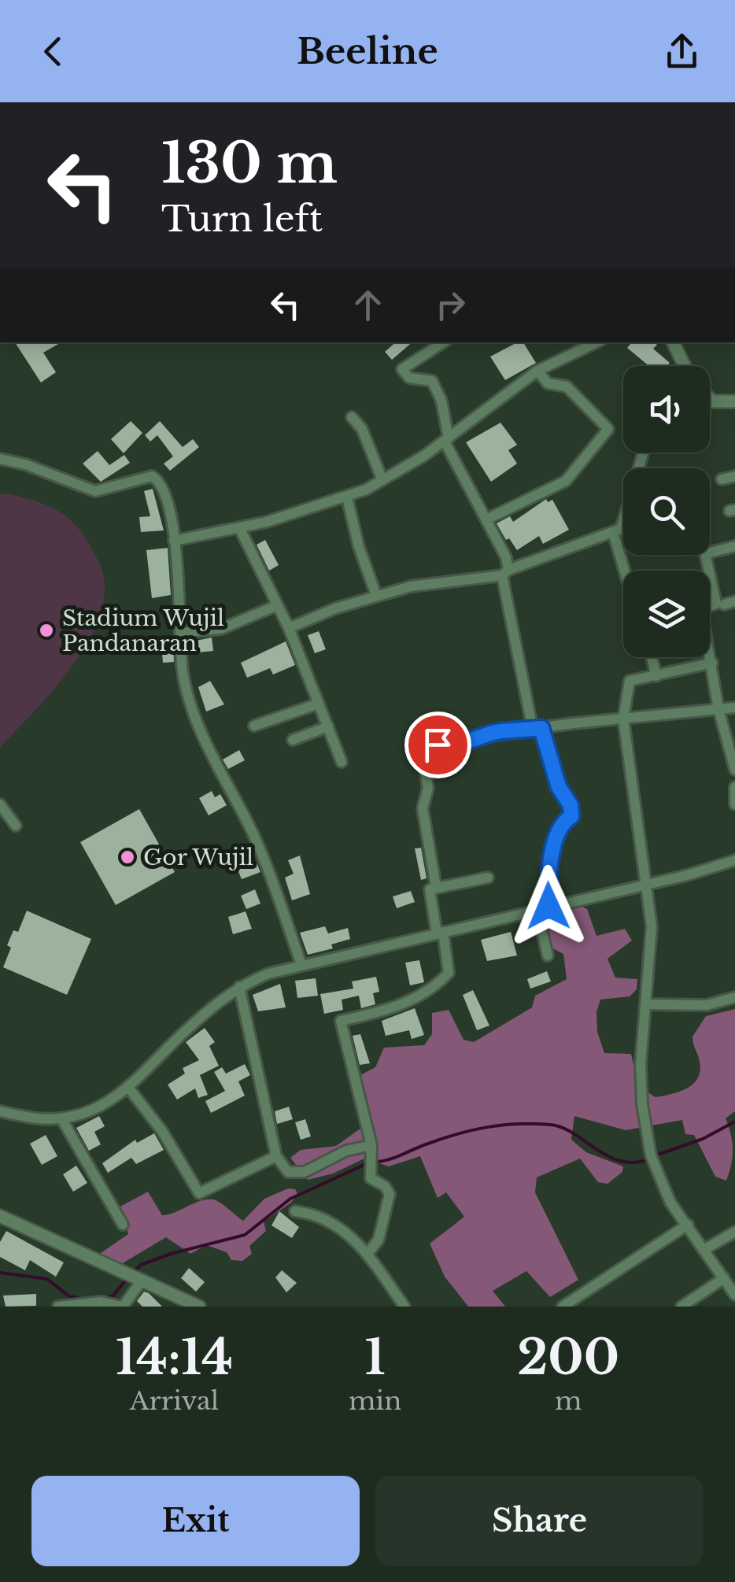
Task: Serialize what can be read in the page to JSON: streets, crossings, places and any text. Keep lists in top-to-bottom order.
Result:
{
  "places": ["Stadium Wujil Pandanaran", "Gor Wujil"],
  "page": {
    "header": "Beeline",
    "turn": ["130 m", "Turn left"],
    "eta": [
      "14:14",
      "Arrival",
      "1",
      "min",
      "200",
      "m"
    ],
    "buttons": ["Exit", "Share"]
  }
}
